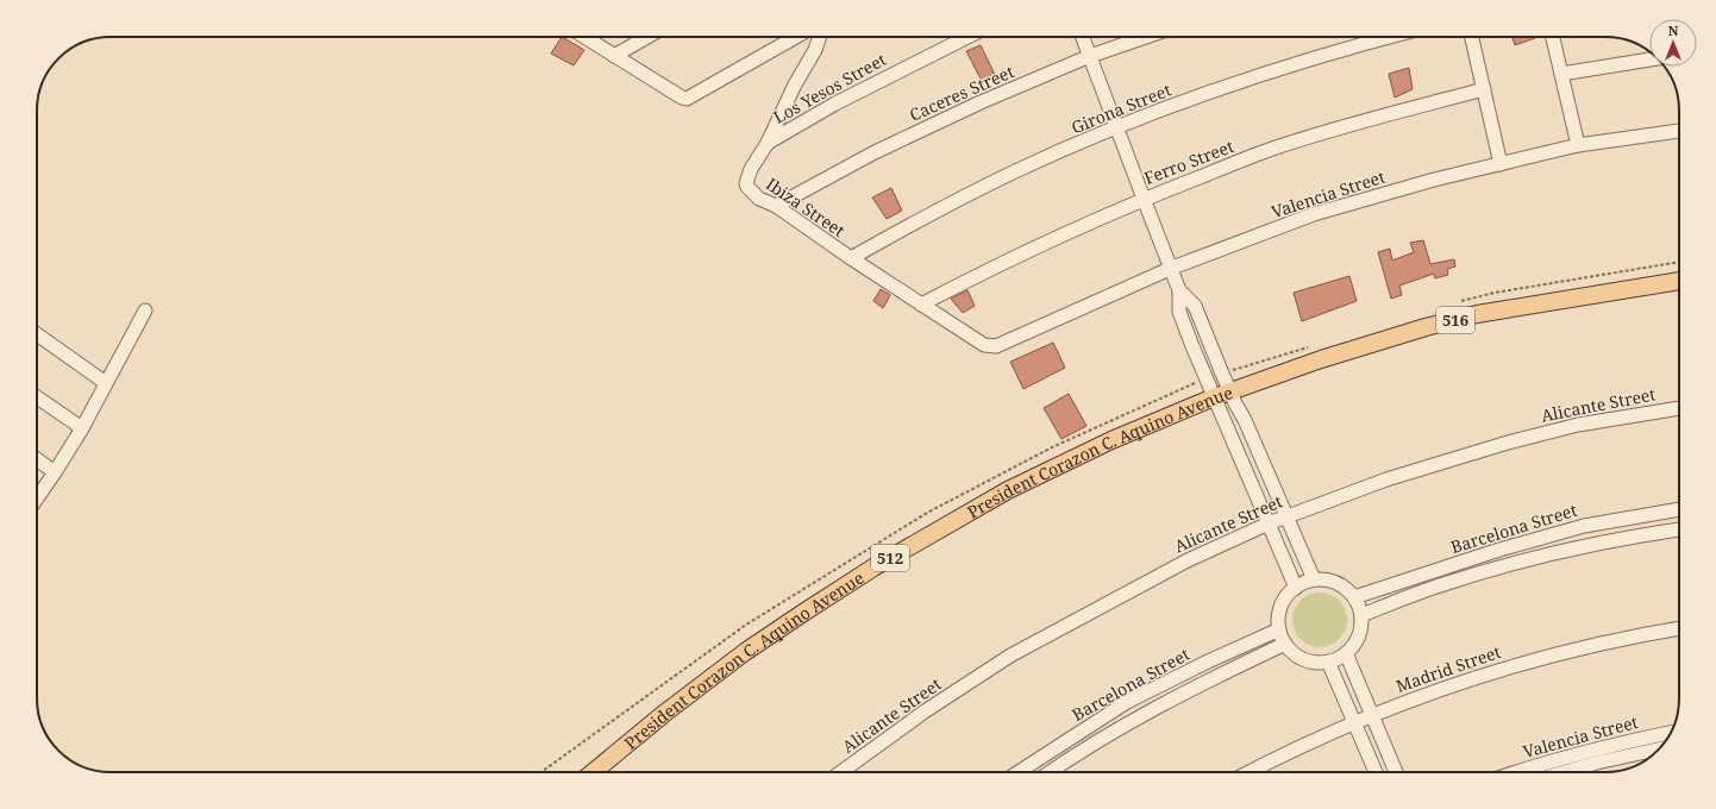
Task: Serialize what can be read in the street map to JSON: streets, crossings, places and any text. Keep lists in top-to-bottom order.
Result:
{
  "streets": {
    "main road": ["516", "President Corazon C. Aquino Avenue", "512"],
    "street": [
      "Los Yesos Street",
      "Caceres Street",
      "Girona Street",
      "Ferro Street",
      "Valencia Street",
      "Ibiza Street",
      "Alicante Street",
      "Barcelona Street",
      "Madrid Street"
    ]
  },
  "crossings": [
    ["Los Yesos Street", "Ibiza Street"],
    ["Caceres Street", "Ibiza Street"],
    ["Girona Street", "Ibiza Street"],
    ["Ferro Street", "Ibiza Street"],
    ["Valencia Street", "Ibiza Street"]
  ],
  "north": "top"
}
